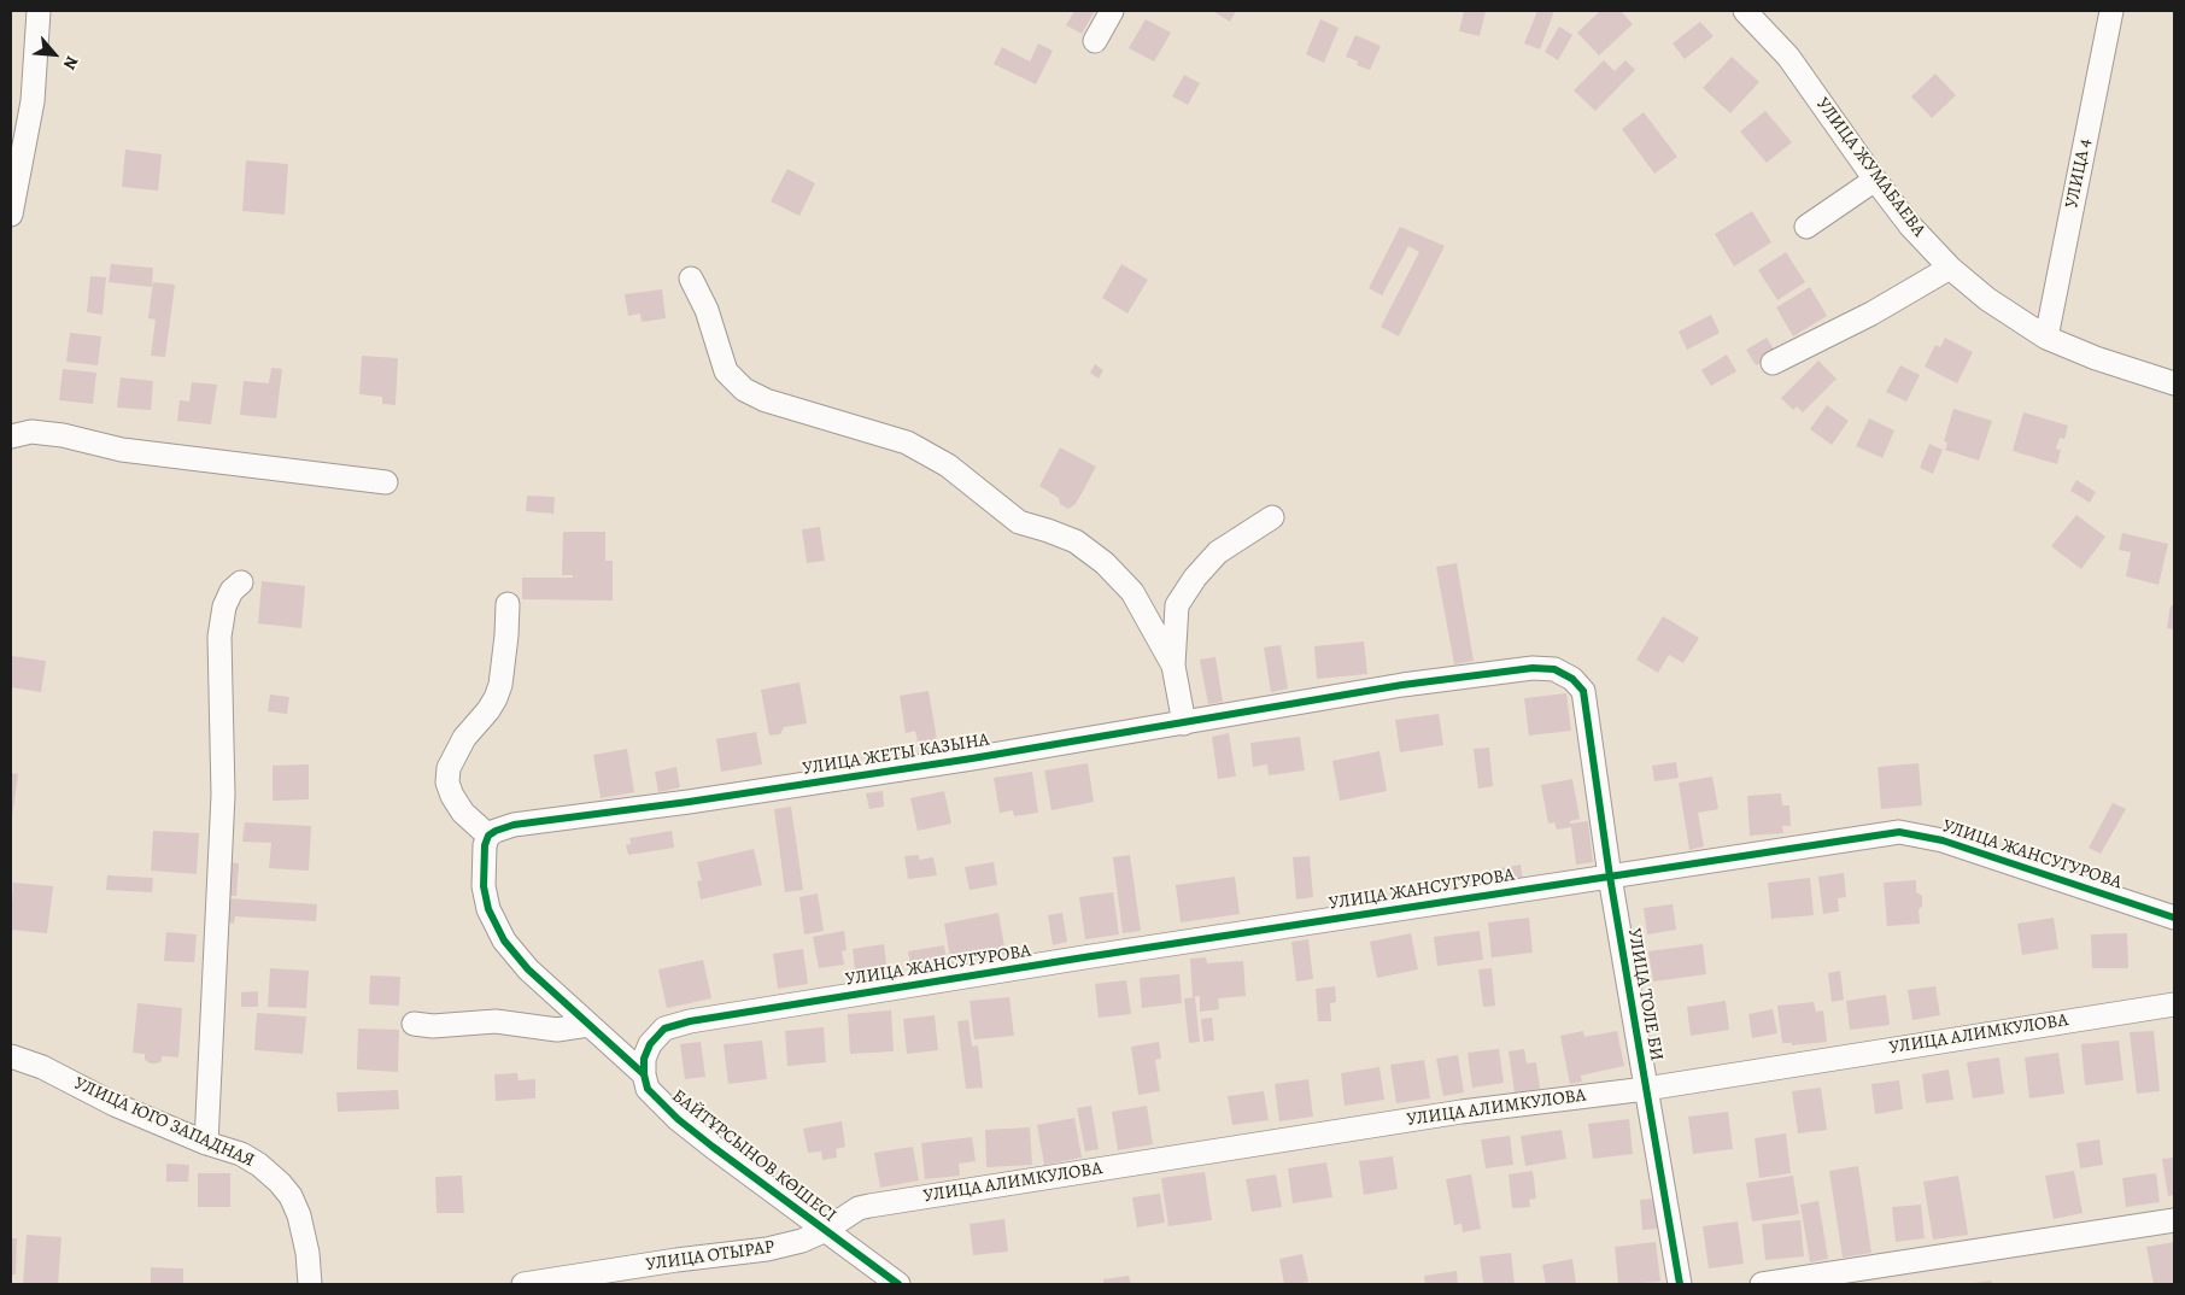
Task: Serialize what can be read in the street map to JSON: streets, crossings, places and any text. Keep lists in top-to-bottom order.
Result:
{
  "streets": {
    "street": [
      "УЛИЦА ЖУМАБАЕВА",
      "УЛИЦА 4",
      "УЛИЦА ЖЕТЫ КАЗЫНА",
      "УЛИЦА ЖАНСУГУРОВА",
      "УЛИЦА ТОЛЕ БИ",
      "УЛИЦА АЛИМКУЛОВА",
      "УЛИЦА ЮГО ЗАПАДНАЯ",
      "БАЙТҰРСЫНОВ КӨШЕСІ",
      "УЛИЦА ОТЫРАР"
    ]
  },
  "crossings": [
    ["УЛИЦА ЖУМАБАЕВА", "УЛИЦА 4"],
    ["УЛИЦА ЖЕТЫ КАЗЫНА", "УЛИЦА ТОЛЕ БИ"],
    ["УЛИЦА ЖАНСУГУРОВА", "УЛИЦА ТОЛЕ БИ"],
    ["УЛИЦА ЖАНСУГУРОВА", "БАЙТҰРСЫНОВ КӨШЕСІ"],
    ["УЛИЦА ТОЛЕ БИ", "УЛИЦА АЛИМКУЛОВА"],
    ["УЛИЦА АЛИМКУЛОВА", "БАЙТҰРСЫНОВ КӨШЕСІ"],
    ["УЛИЦА АЛИМКУЛОВА", "УЛИЦА ОТЫРАР"],
    ["БАЙТҰРСЫНОВ КӨШЕСІ", "УЛИЦА ОТЫРАР"]
  ],
  "north": "bottom right"
}
